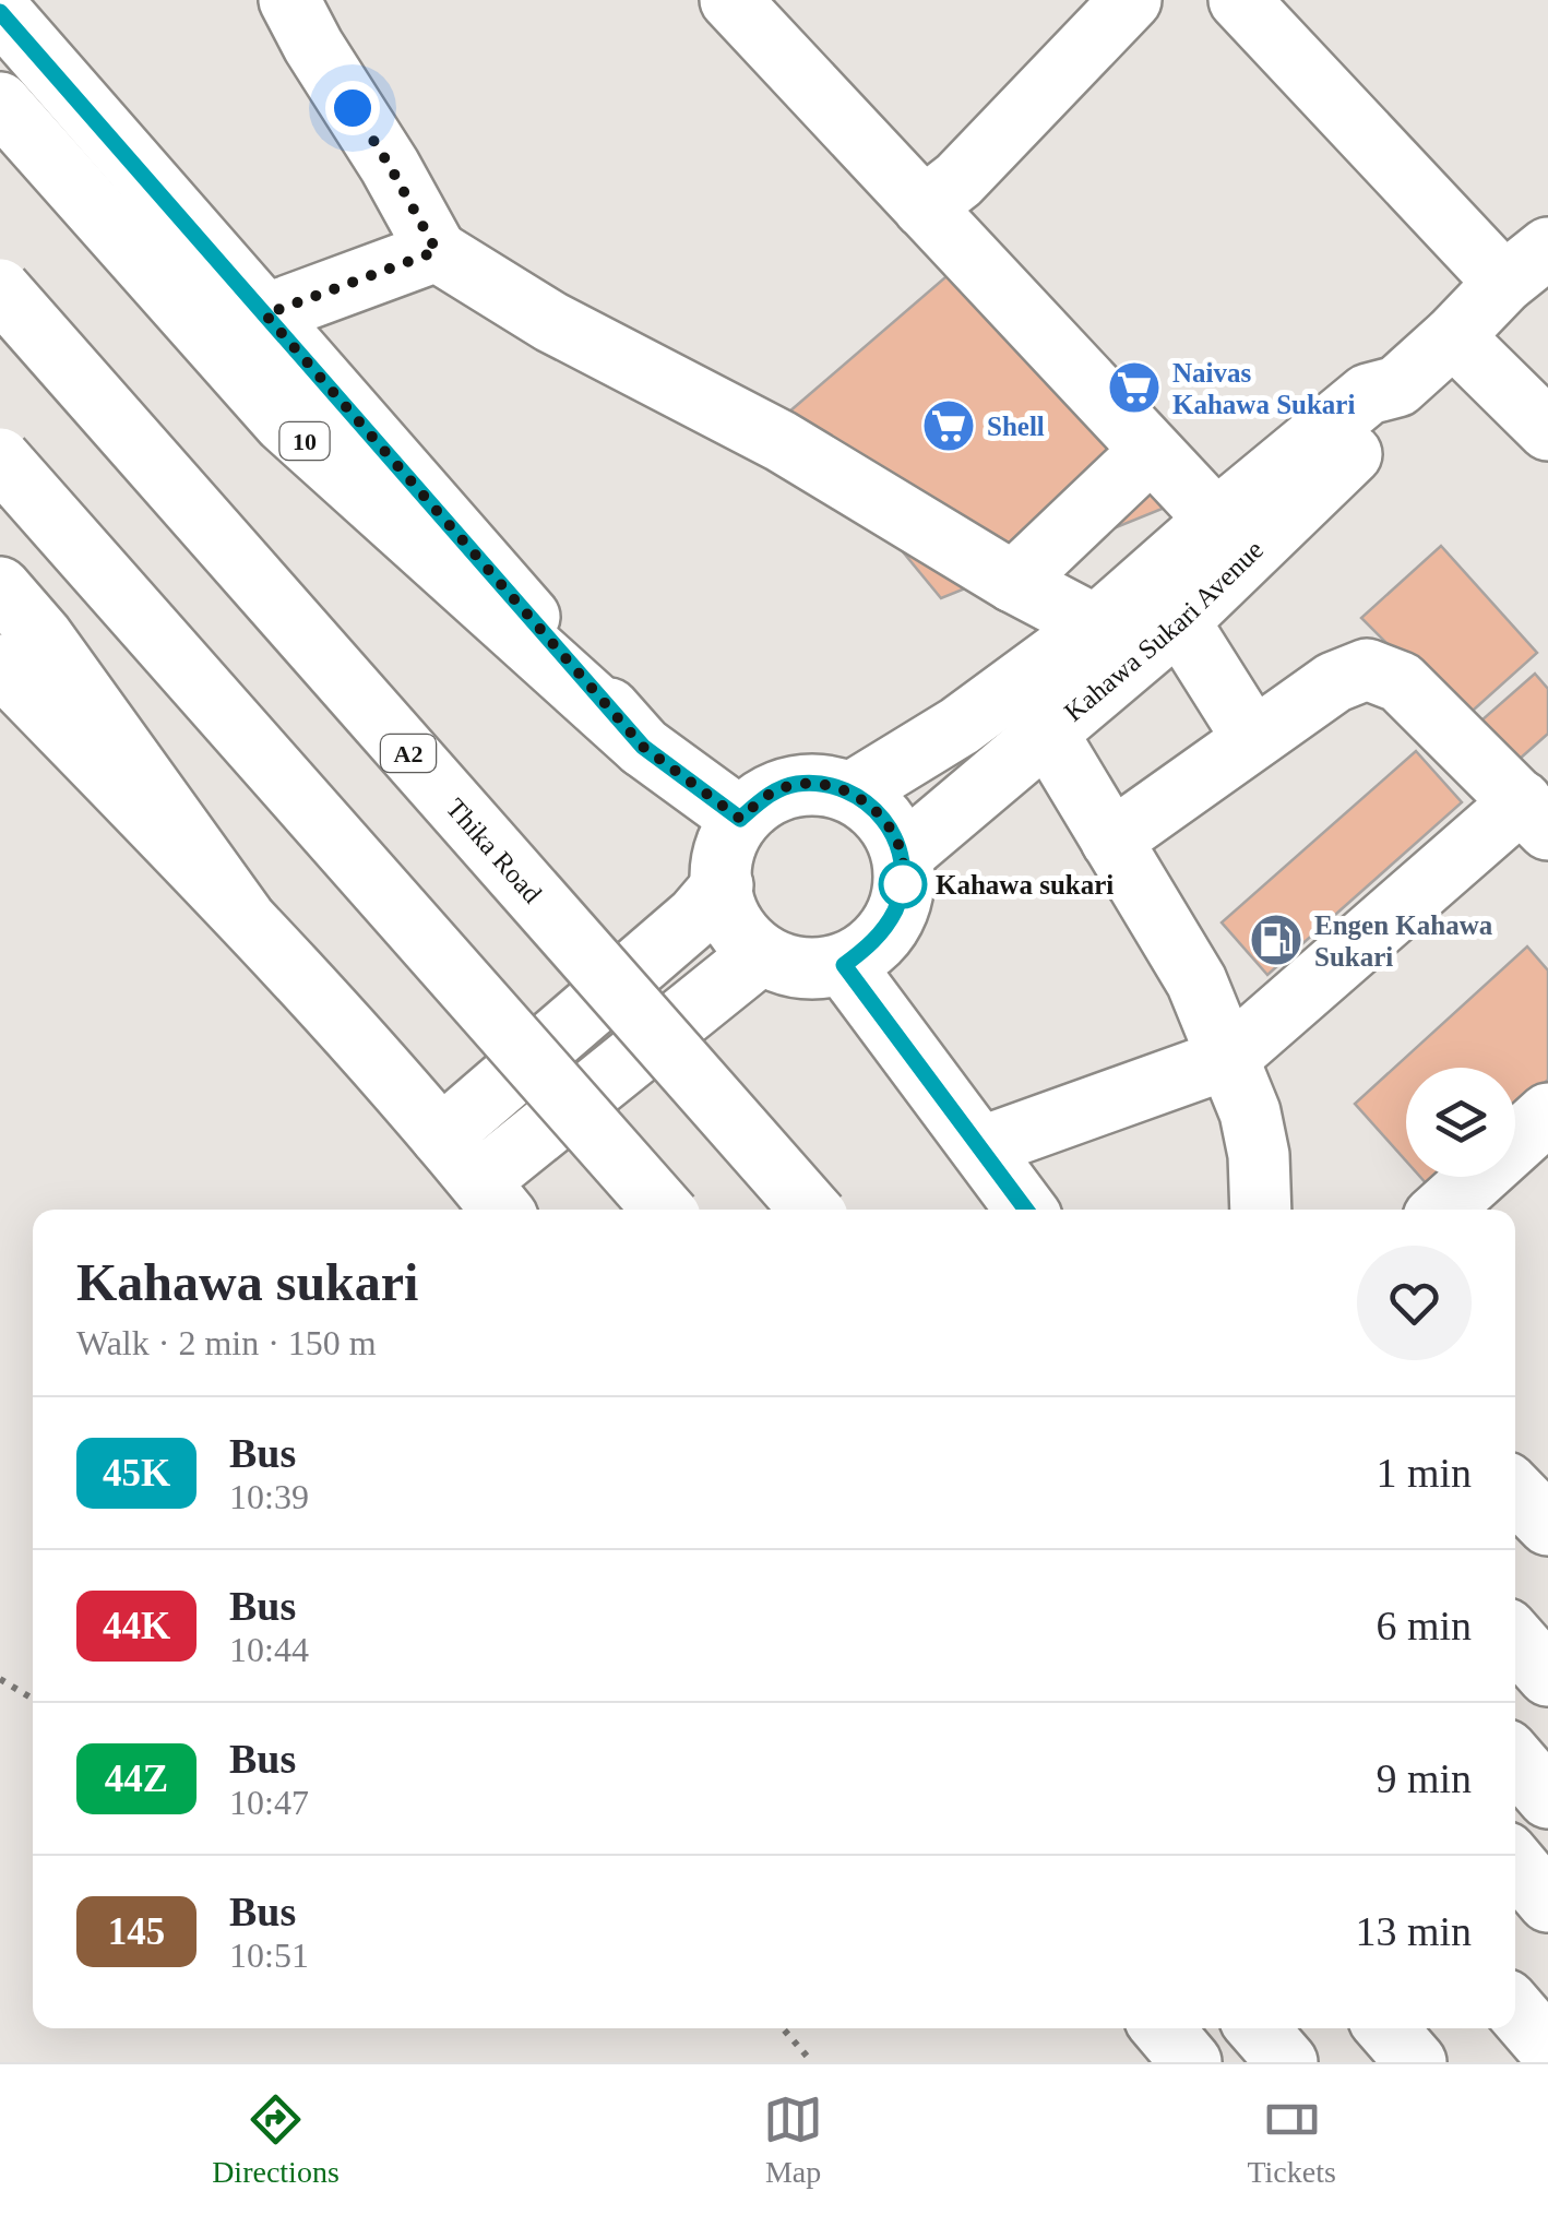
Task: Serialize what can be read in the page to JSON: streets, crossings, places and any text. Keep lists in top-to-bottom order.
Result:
{
  "streets": {
    "main road": [
      "10",
      "Kahawa Sukari Avenue",
      "A2",
      "Thika Road"
    ]
  },
  "places": {
    "supermarket": ["Naivas Kahawa Sukari", "Shell"],
    "other": ["Kahawa sukari"],
    "fuel station": ["Engen Kahawa Sukari"]
  },
  "lines": ["bus line 45K"],
  "page": {
    "heading": ["Kahawa sukari", "Walk · 2 min · 150 m"],
    "list": [
      {
        "mark": "45K",
        "name": "Bus",
        "note": "10:39",
        "value": "1 min"
      },
      {
        "mark": "44K",
        "name": "Bus",
        "note": "10:44",
        "value": "6 min"
      },
      {
        "mark": "44Z",
        "name": "Bus",
        "note": "10:47",
        "value": "9 min"
      },
      {
        "mark": "145",
        "name": "Bus",
        "note": "10:51",
        "value": "13 min"
      }
    ],
    "tabs": ["Directions", "Map", "Tickets"]
  }
}
